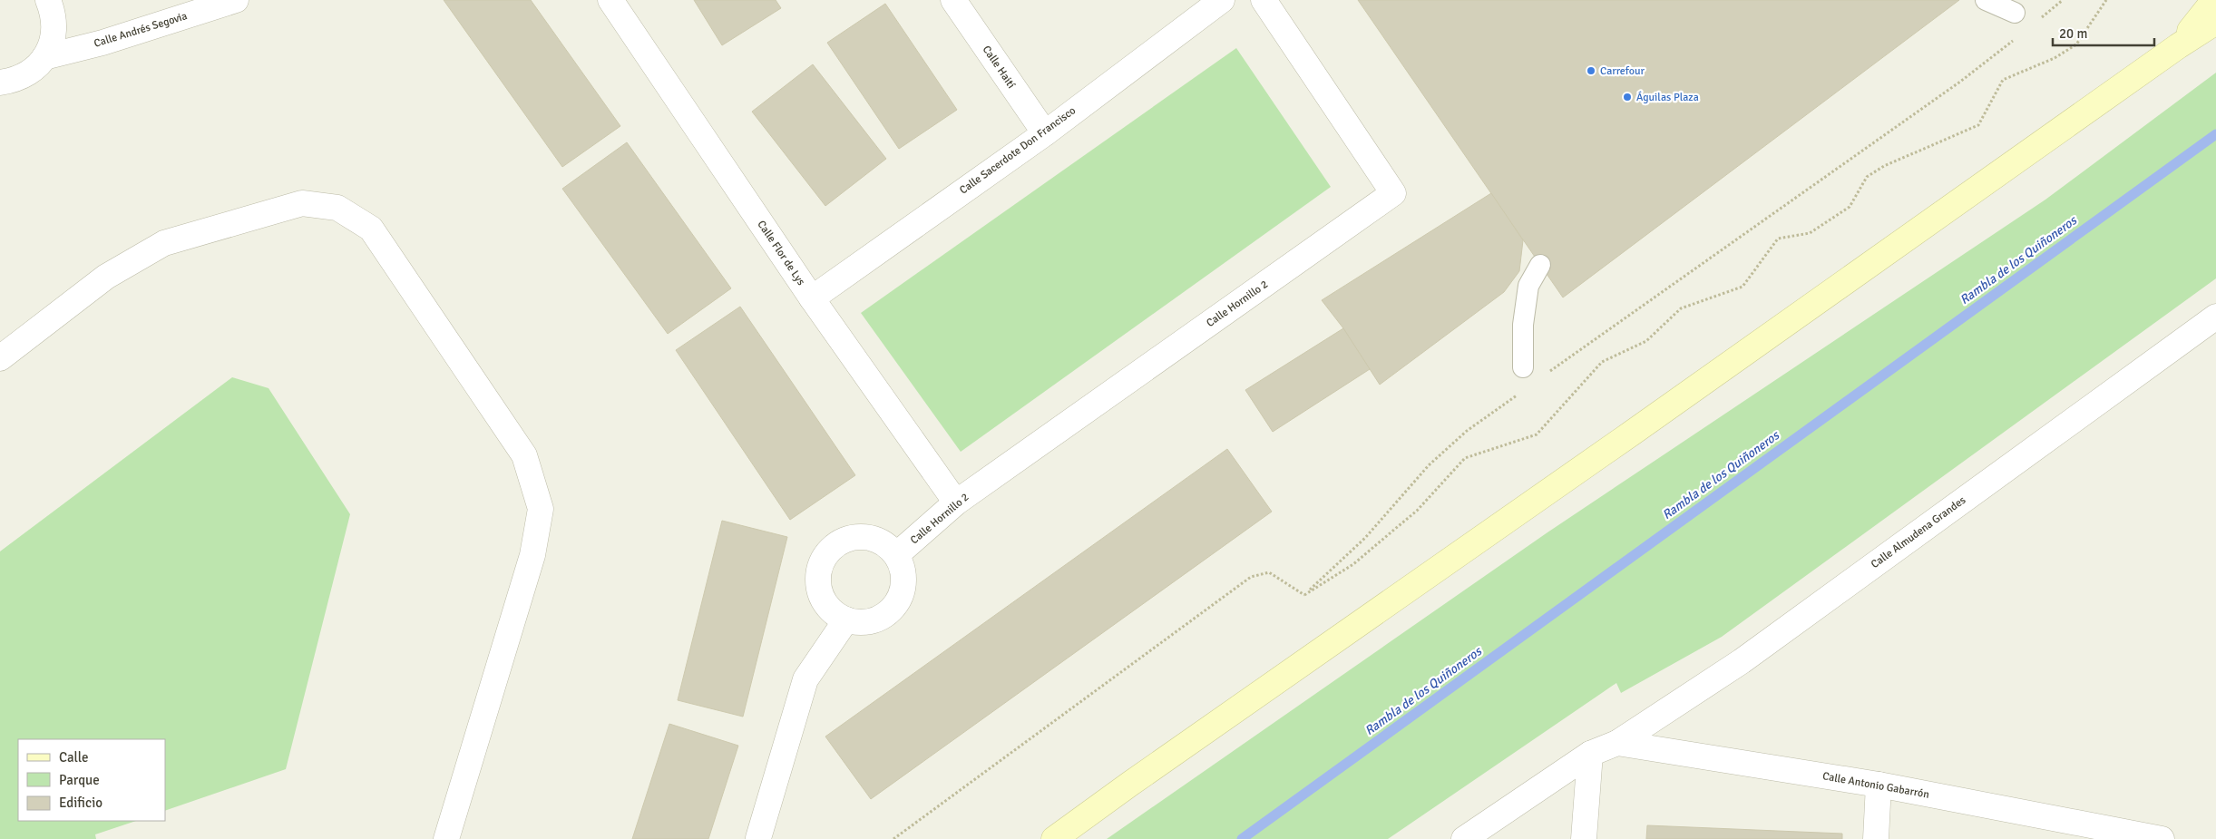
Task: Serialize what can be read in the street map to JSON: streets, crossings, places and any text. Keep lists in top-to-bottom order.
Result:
{
  "streets": {
    "street": [
      "Calle Andrés Segovia",
      "Calle Haití",
      "Calle Sacerdote Don Francisco",
      "Calle Flor de Lys",
      "Calle Hornillo 2",
      "Calle Almudena Grandes",
      "Calle Antonio Gabarrón"
    ]
  },
  "crossings": [
    ["Calle Haití", "Calle Sacerdote Don Francisco"],
    ["Calle Sacerdote Don Francisco", "Calle Flor de Lys"],
    ["Calle Flor de Lys", "Calle Hornillo 2"],
    ["Calle Almudena Grandes", "Calle Antonio Gabarrón"]
  ],
  "water": ["Rambla de los Quiñoneros"],
  "places": ["Carrefour", "Águilas Plaza"],
  "legend": ["Calle", "Parque", "Edificio"],
  "scale_bar": "20 m"
}
